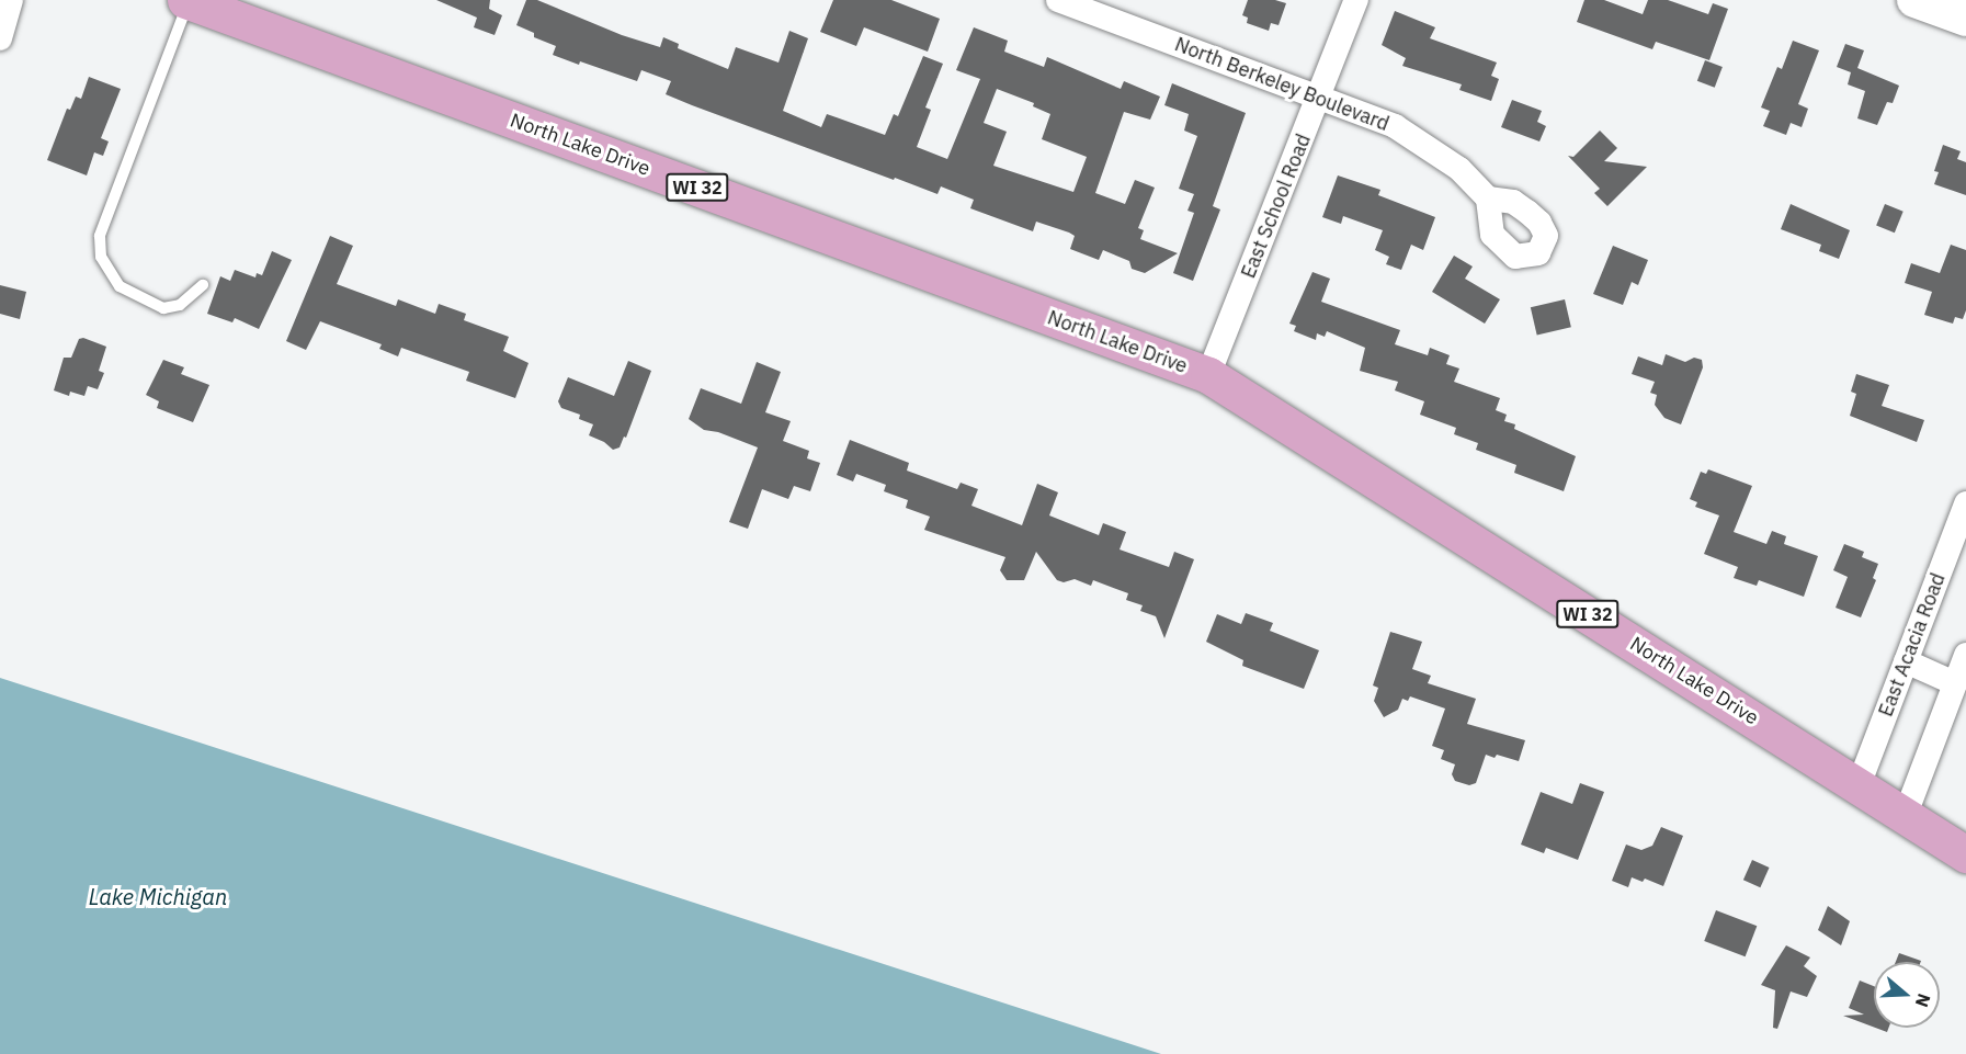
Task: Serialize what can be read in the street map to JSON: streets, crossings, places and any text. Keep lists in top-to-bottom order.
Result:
{
  "streets": {
    "main road": ["North Lake Drive", "WI 32"],
    "street": ["North Berkeley Boulevard", "East School Road", "East Acacia Road"]
  },
  "crossings": [
    ["North Berkeley Boulevard", "East School Road"],
    ["North Lake Drive", "East School Road"],
    ["North Lake Drive", "East Acacia Road"]
  ],
  "water": ["Lake Michigan"],
  "north": "right"
}
